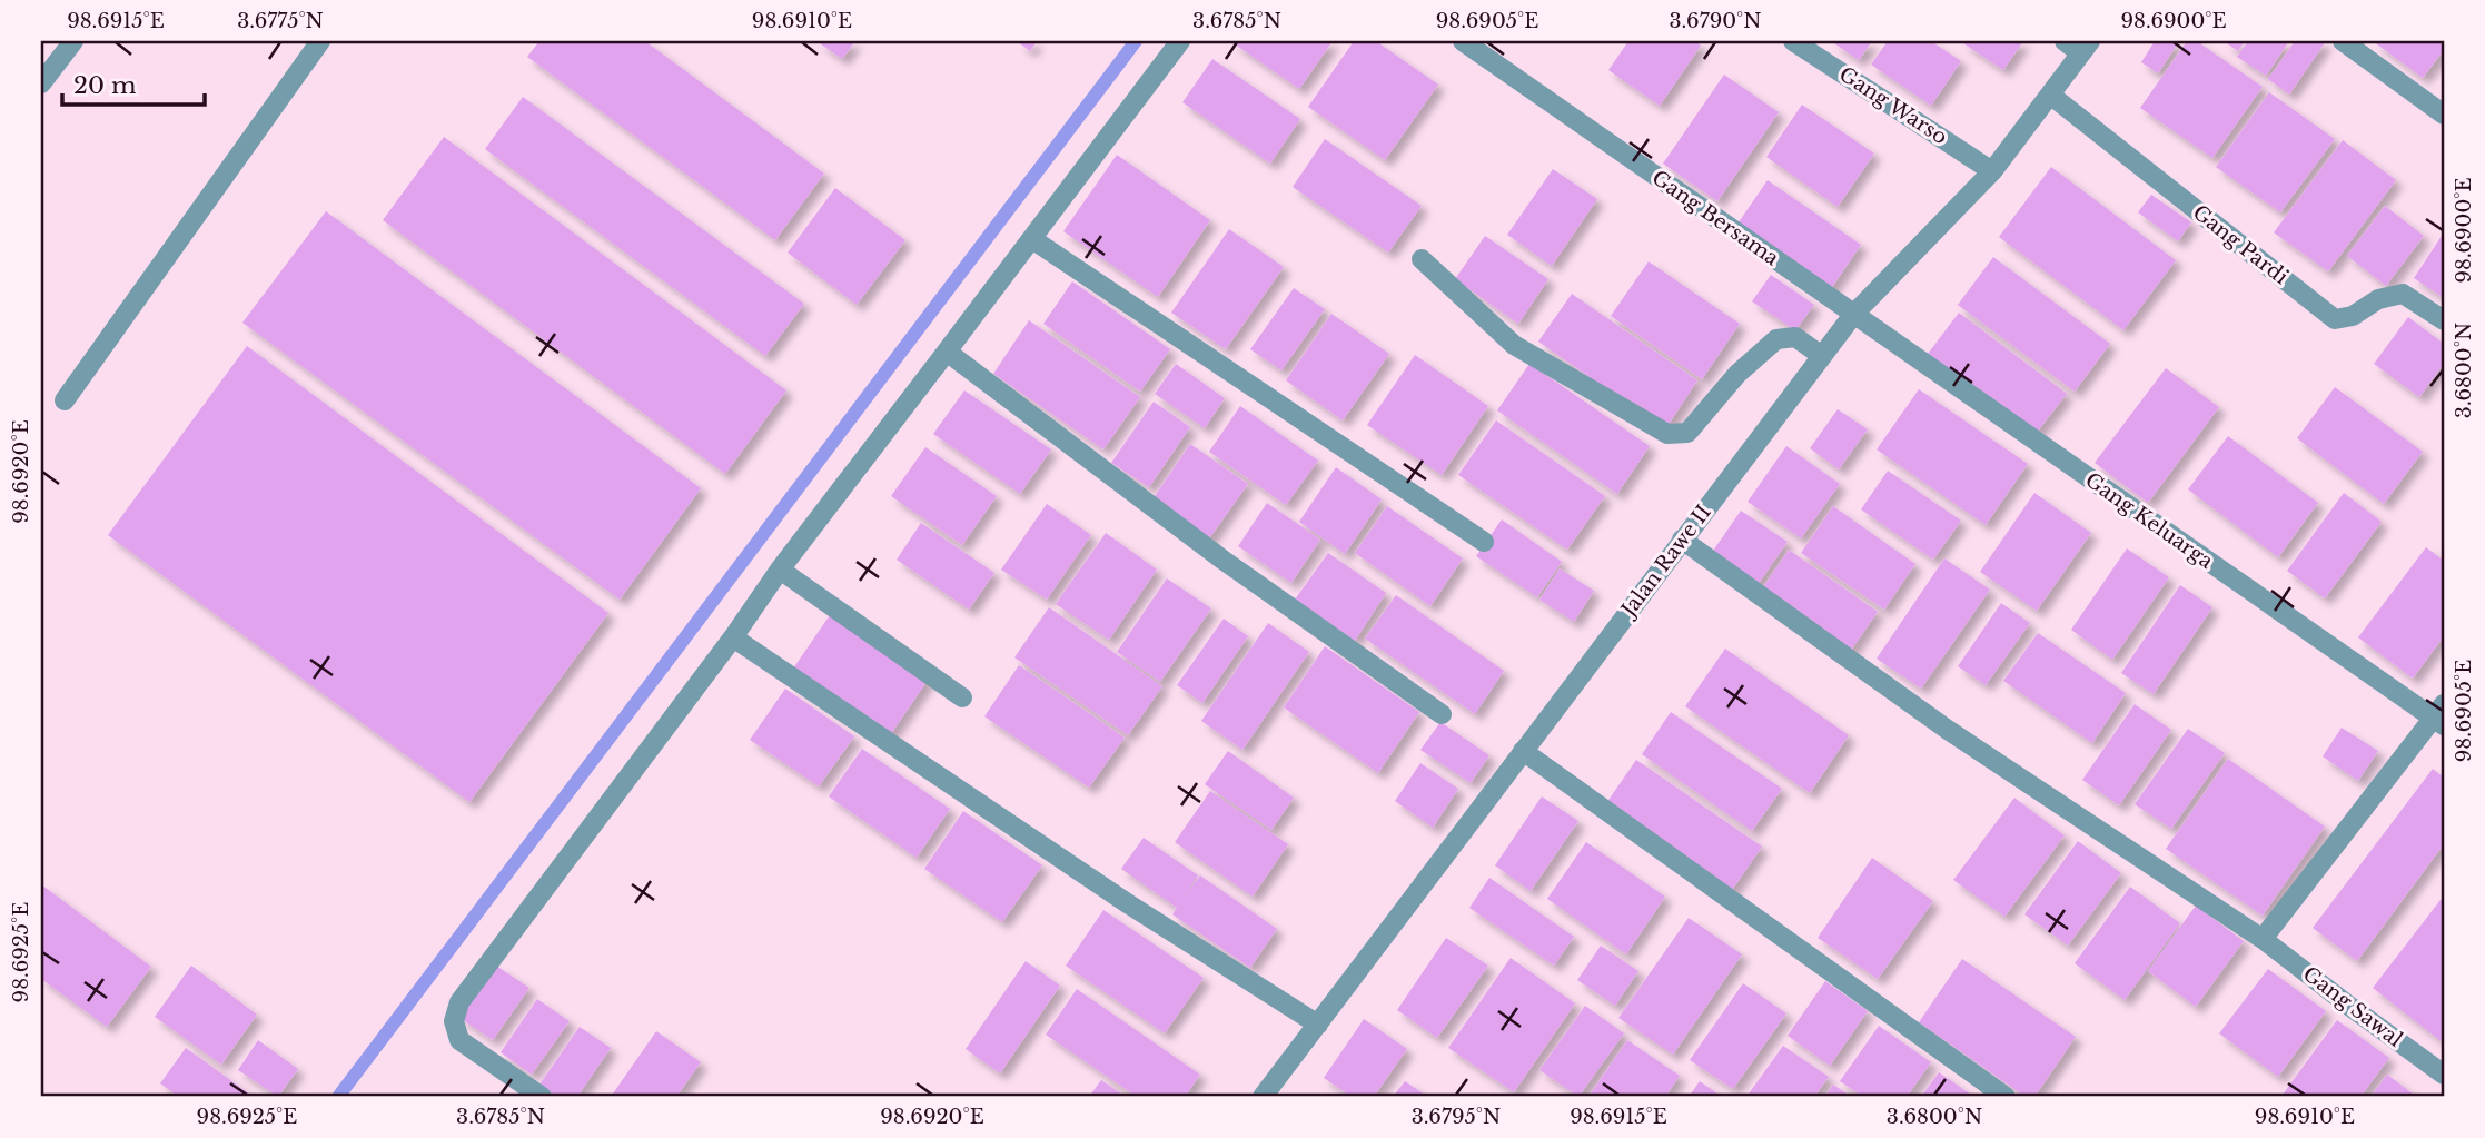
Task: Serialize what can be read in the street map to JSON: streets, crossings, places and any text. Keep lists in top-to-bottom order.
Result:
{
  "streets": {
    "street": [
      "Gang Warso",
      "Gang Bersama",
      "Gang Pardi",
      "Gang Keluarga",
      "Jalan Rawe II",
      "Gang Sawal"
    ]
  },
  "crossings": [
    ["Gang Warso", "Jalan Rawe II"],
    ["Gang Bersama", "Gang Keluarga"],
    ["Gang Bersama", "Jalan Rawe II"],
    ["Gang Pardi", "Jalan Rawe II"],
    ["Gang Keluarga", "Jalan Rawe II"],
    ["Jalan Rawe II", "Gang Sawal"]
  ],
  "scale_bar": "20 m",
  "coordinates": [
    "98.6915°E",
    "3.6775°N",
    "98.6910°E",
    "3.6785°N",
    "98.6905°E",
    "3.6790°N",
    "98.6900°E",
    "3.6800°N",
    "98.6920°E",
    "98.6925°E",
    "3.6795°N"
  ]
}
